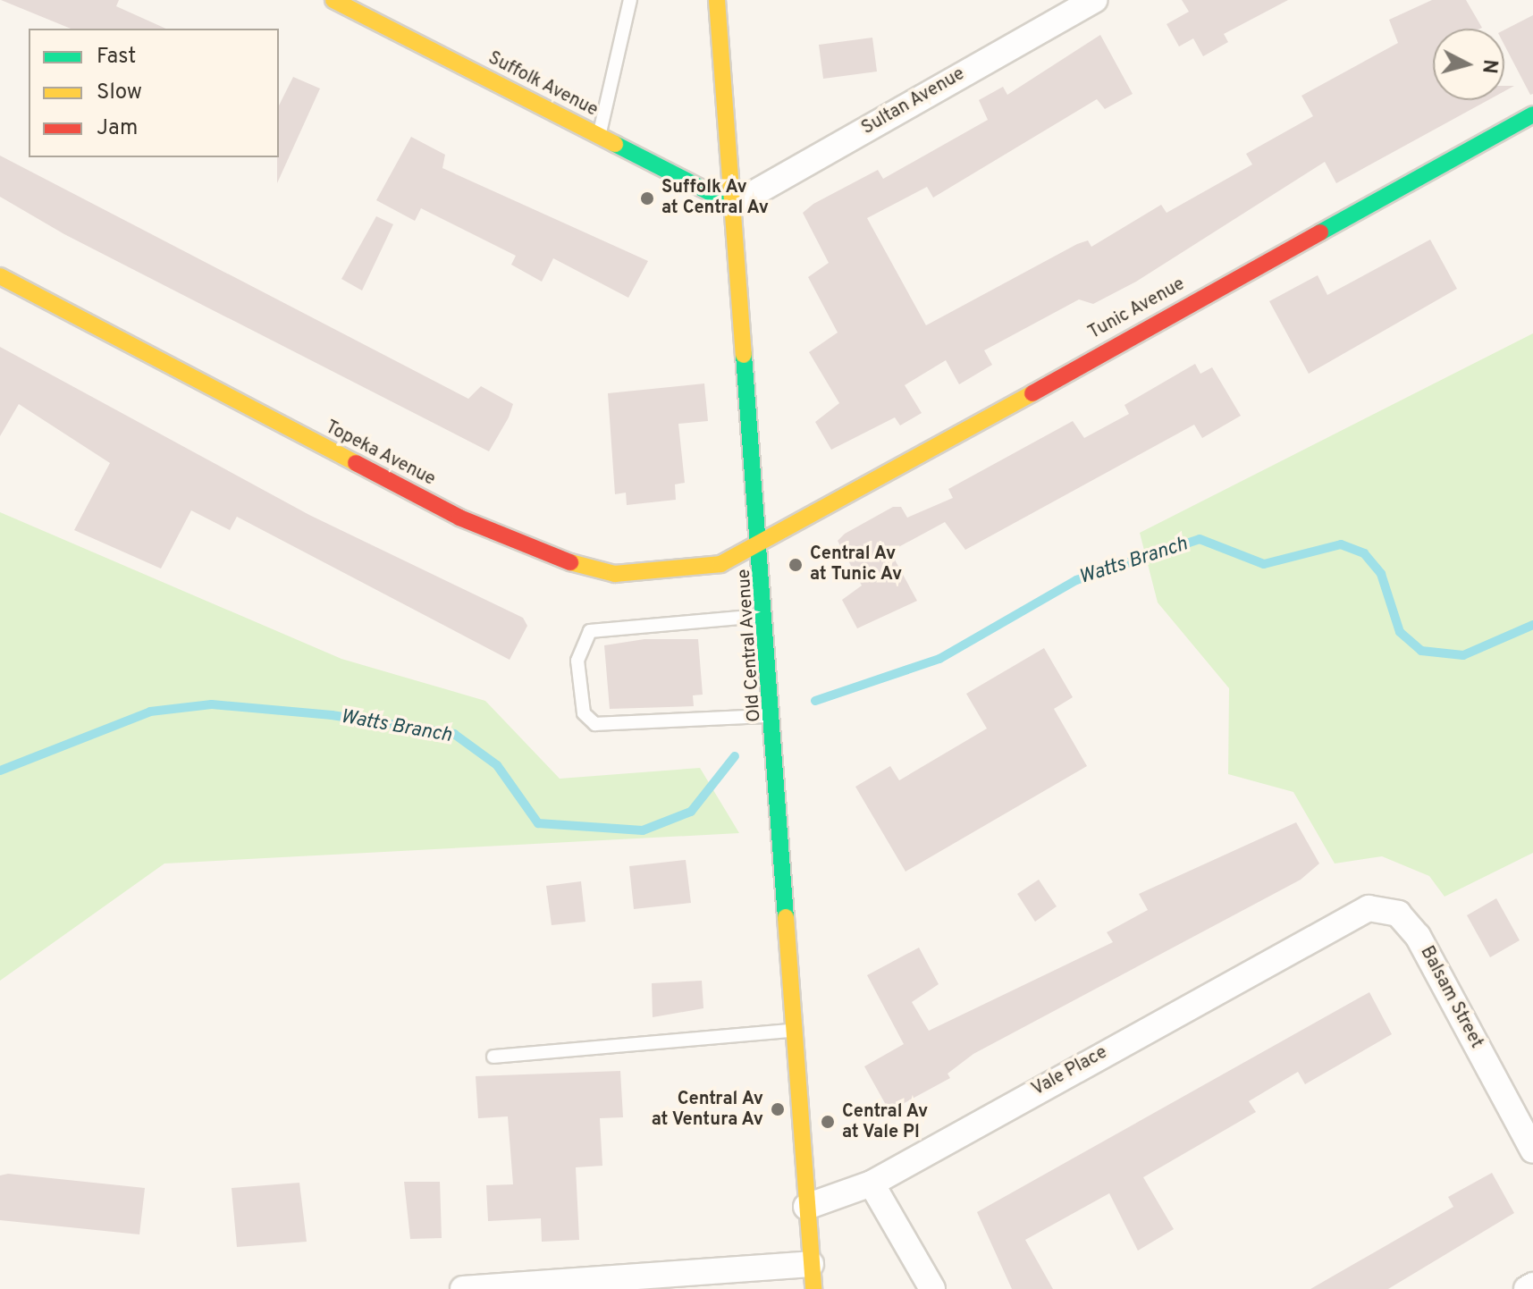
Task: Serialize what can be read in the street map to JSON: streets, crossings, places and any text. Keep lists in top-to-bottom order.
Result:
{
  "streets": {
    "street": [
      "Suffolk Avenue",
      "Sultan Avenue",
      "Tunic Avenue",
      "Topeka Avenue",
      "Old Central Avenue",
      "Balsam Street",
      "Vale Place"
    ]
  },
  "crossings": [
    ["Suffolk Avenue", "Sultan Avenue"],
    ["Suffolk Avenue", "Old Central Avenue"],
    ["Sultan Avenue", "Old Central Avenue"],
    ["Tunic Avenue", "Topeka Avenue"],
    ["Tunic Avenue", "Old Central Avenue"],
    ["Topeka Avenue", "Old Central Avenue"],
    ["Old Central Avenue", "Vale Place"],
    ["Balsam Street", "Vale Place"]
  ],
  "water": ["Watts Branch"],
  "places": [
    "Suffolk Av at Central Av",
    "Central Av at Tunic Av",
    "Central Av at Ventura Av",
    "Central Av at Vale Pl"
  ],
  "legend": ["Fast", "Slow", "Jam"],
  "north": "right"
}
